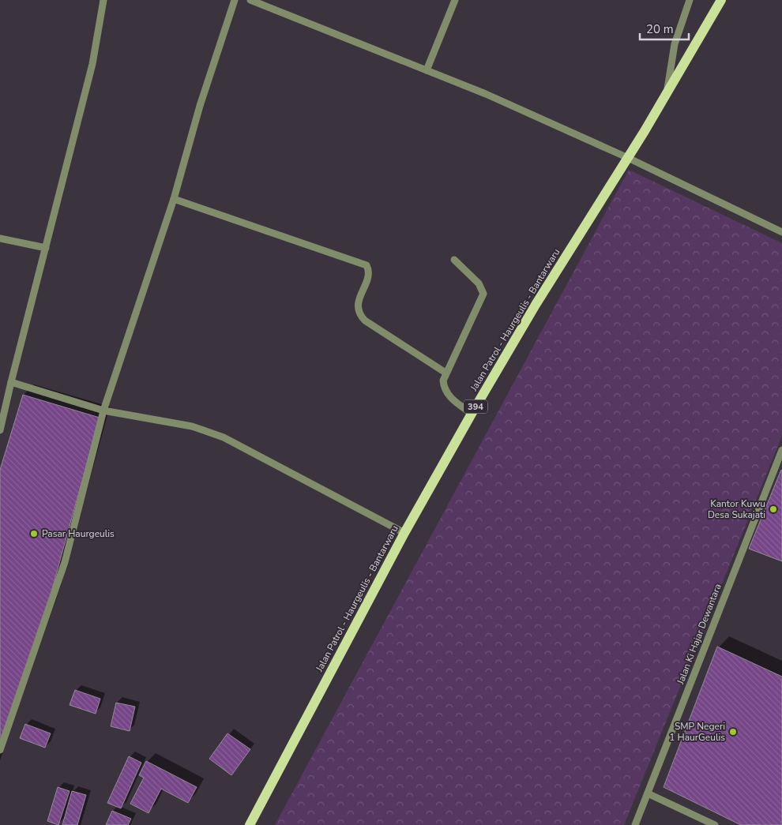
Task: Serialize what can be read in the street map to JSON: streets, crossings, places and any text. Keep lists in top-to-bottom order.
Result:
{
  "streets": {
    "main road": ["Jalan Patrol - Haurgeulis - Bantarwaru", "394"],
    "street": ["Jalan Ki Hajar Dewantara"]
  },
  "places": ["Kantor Kuwu Desa Sukajati", "Pasar Haurgeulis", "SMP Negeri 1 HaurGeulis"],
  "scale_bar": "20 m"
}
